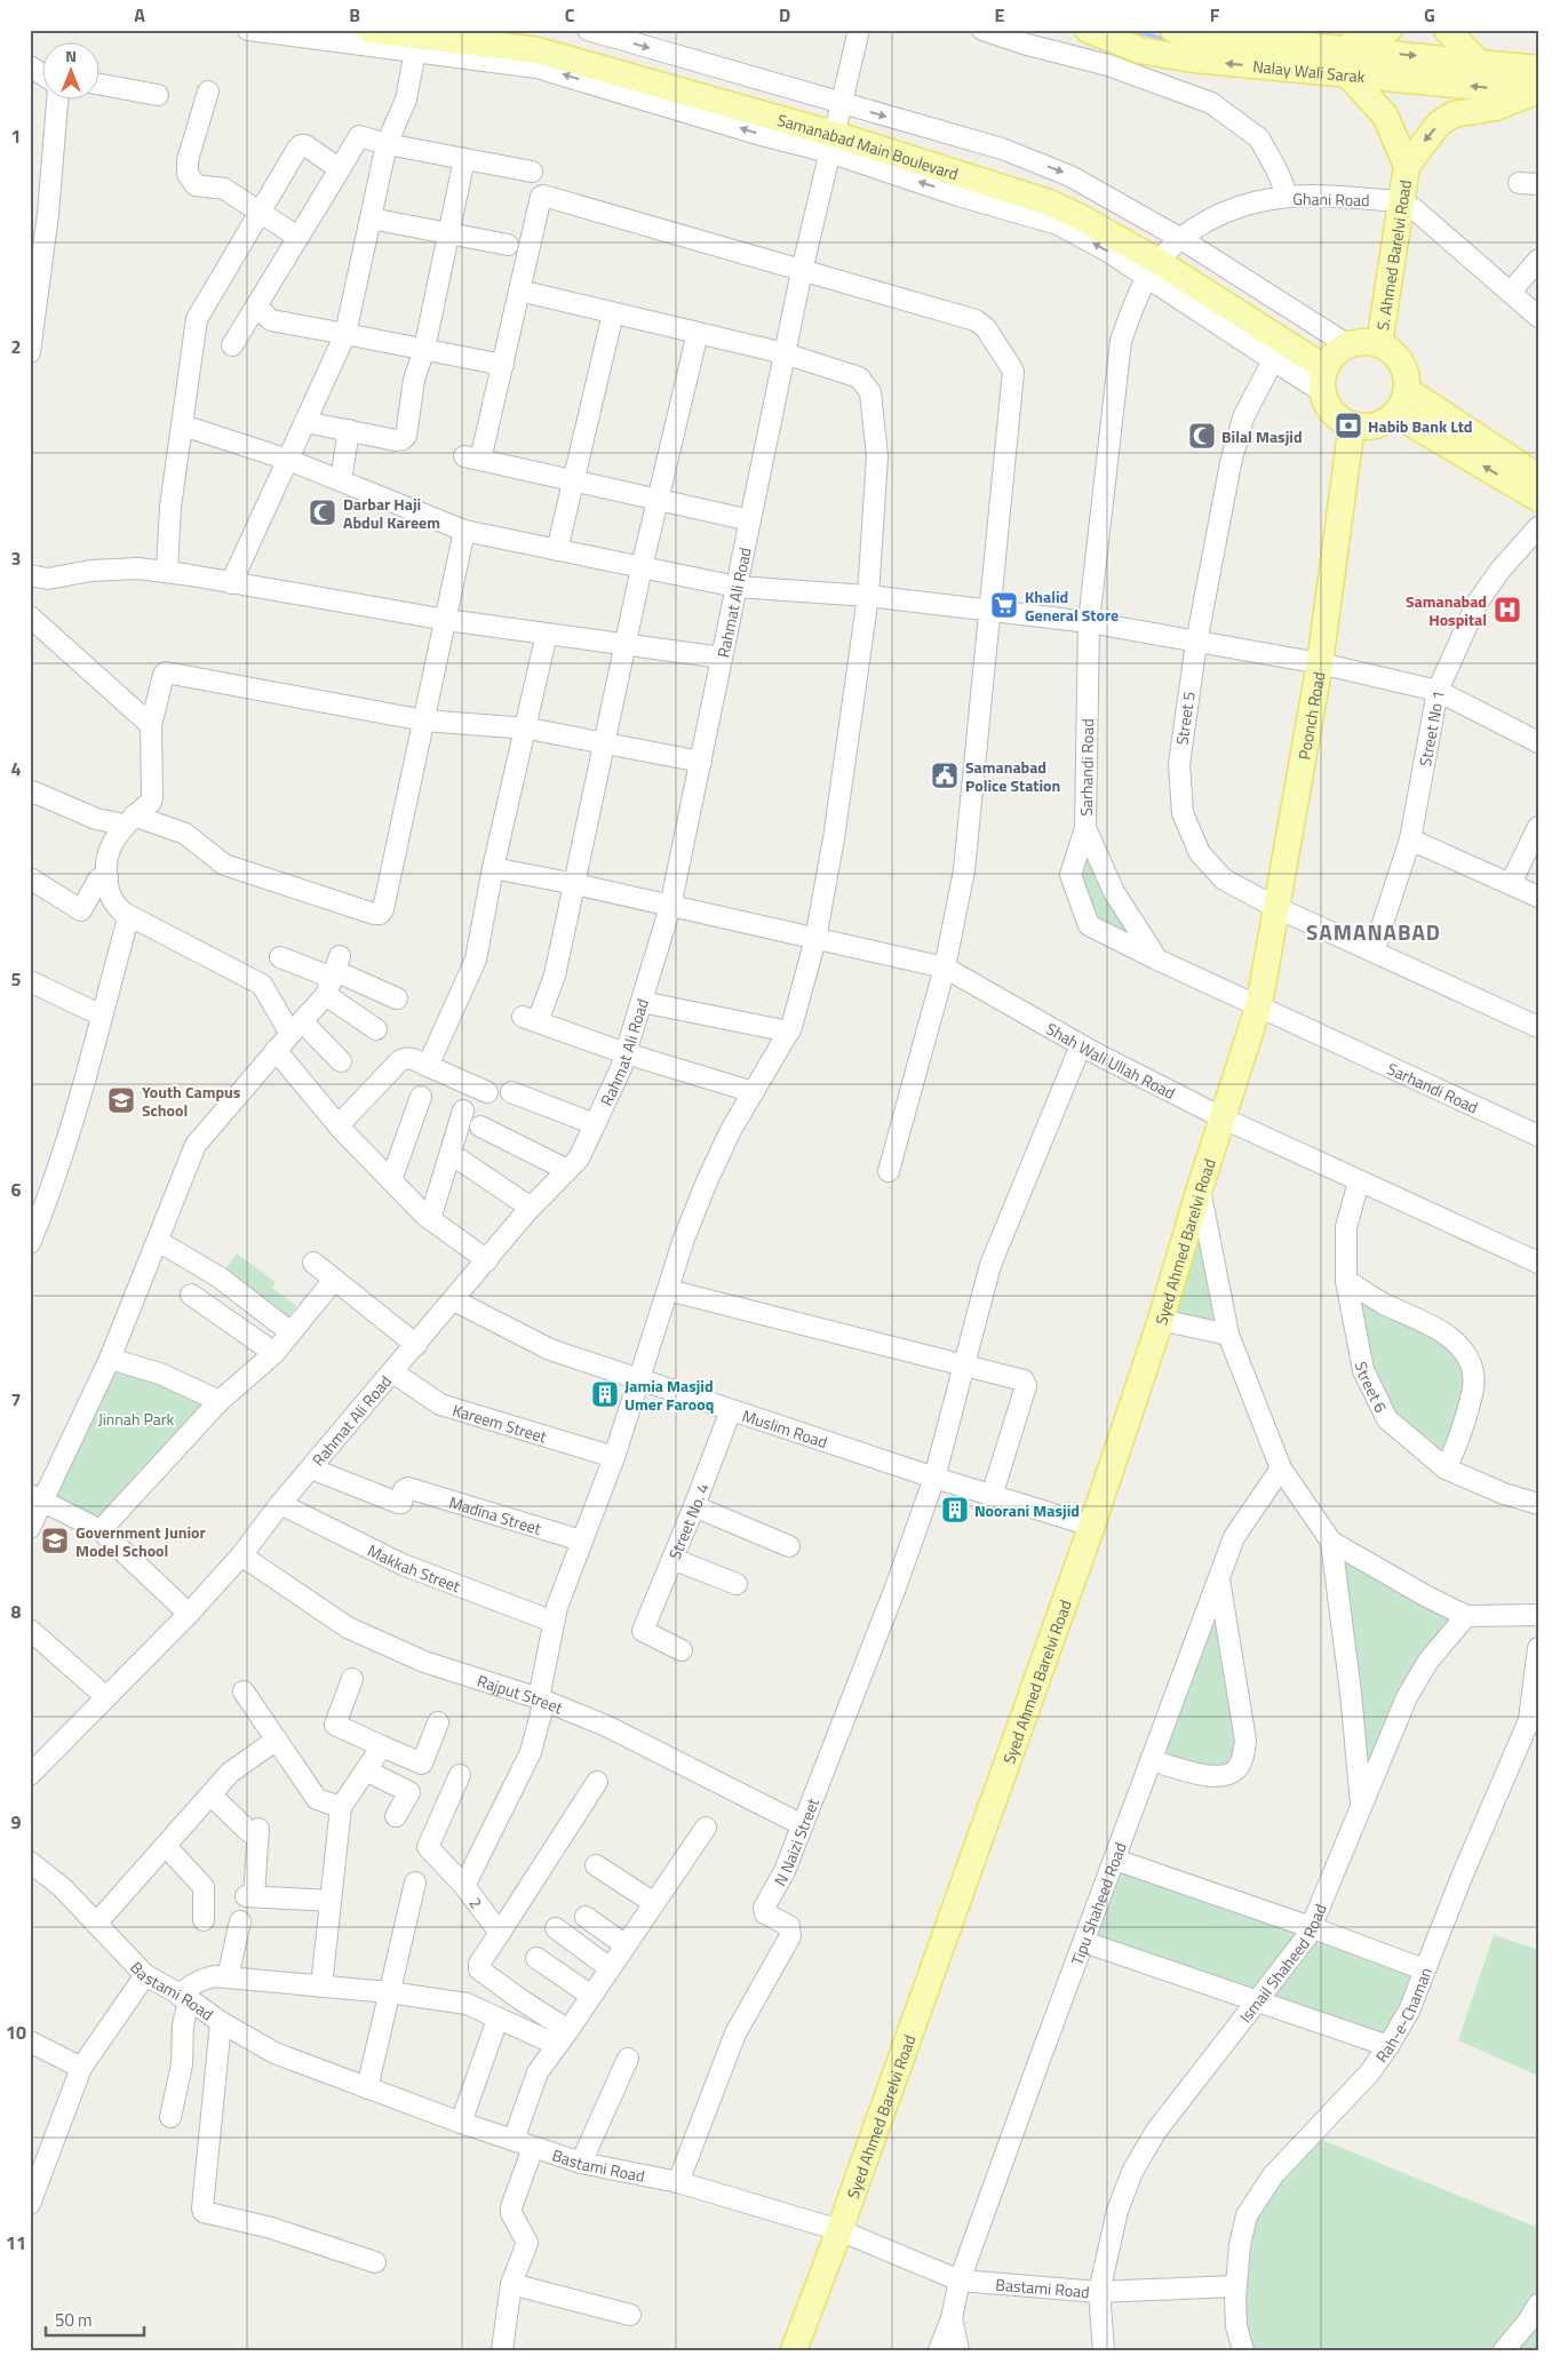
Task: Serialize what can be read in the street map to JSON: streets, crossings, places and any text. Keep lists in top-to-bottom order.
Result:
{
  "streets": {
    "main road": [
      "Nalay Wali Sarak",
      "Samanabad Main Boulevard",
      "S. Ahmed Barelvi Road",
      "Poonch Road",
      "Syed Ahmed Barelvi Road"
    ],
    "street": [
      "Ghani Road",
      "Rahmat Ali Road",
      "Street 5",
      "Street No 1",
      "Sarhandi Road",
      "Shah Wali Ullah Road",
      "Street 6",
      "Kareem Street",
      "Muslim Road",
      "Madina Street",
      "Street No. 4",
      "Makkah Street",
      "Rajput Street",
      "N Naizi Street",
      "2",
      "Tipu Shaheed Road",
      "Ismail Shaheed Road",
      "Bastami Road",
      "Rah-e-Chaman"
    ]
  },
  "crossings": [
    ["Nalay Wali Sarak", "S. Ahmed Barelvi Road"],
    ["Samanabad Main Boulevard", "Ghani Road"],
    ["Samanabad Main Boulevard", "S. Ahmed Barelvi Road"],
    ["Samanabad Main Boulevard", "Rahmat Ali Road"],
    ["Samanabad Main Boulevard", "Poonch Road"],
    ["Samanabad Main Boulevard", "Sarhandi Road"],
    ["Ghani Road", "S. Ahmed Barelvi Road"],
    ["Ghani Road", "Sarhandi Road"],
    ["S. Ahmed Barelvi Road", "Poonch Road"],
    ["Rahmat Ali Road", "Shah Wali Ullah Road"],
    ["Rahmat Ali Road", "Kareem Street"],
    ["Rahmat Ali Road", "Muslim Road"],
    ["Rahmat Ali Road", "Madina Street"],
    ["Rahmat Ali Road", "Makkah Street"],
    ["Rahmat Ali Road", "Rajput Street"],
    ["Rahmat Ali Road", "2"],
    ["Poonch Road", "Street 5"],
    ["Poonch Road", "Sarhandi Road"],
    ["Poonch Road", "Syed Ahmed Barelvi Road"],
    ["Street 5", "Street No 1"],
    ["Sarhandi Road", "Syed Ahmed Barelvi Road"],
    ["Shah Wali Ullah Road", "Syed Ahmed Barelvi Road"],
    ["Shah Wali Ullah Road", "Street 6"],
    ["Shah Wali Ullah Road", "N Naizi Street"],
    ["Shah Wali Ullah Road", "2"],
    ["Syed Ahmed Barelvi Road", "Muslim Road"],
    ["Syed Ahmed Barelvi Road", "Bastami Road"],
    ["Kareem Street", "2"],
    ["Muslim Road", "Street No. 4"],
    ["Muslim Road", "N Naizi Street"],
    ["Muslim Road", "2"],
    ["Madina Street", "2"],
    ["Makkah Street", "2"],
    ["Rajput Street", "N Naizi Street"],
    ["Rajput Street", "2"],
    ["N Naizi Street", "Bastami Road"],
    ["Tipu Shaheed Road", "Bastami Road"],
    ["Ismail Shaheed Road", "Bastami Road"],
    ["Bastami Road", "Rah-e-Chaman"]
  ],
  "districts": ["SAMANABAD"],
  "parks": ["Jinnah Park"],
  "places": {
    "bank": ["Habib Bank Ltd"],
    "mosque": ["Bilal Masjid", "Darbar Haji Abdul Kareem"],
    "supermarket": ["Khalid General Store"],
    "hospital": ["Samanabad Hospital"],
    "public building": ["Samanabad Police Station"],
    "school or university": ["Youth Campus School", "Government Junior Model School"],
    "building": ["Jamia Masjid Umer Farooq", "Noorani Masjid"]
  },
  "scale_bar": "50 m",
  "north": "top",
  "grid": {
    "columns": [
      "A",
      "B",
      "C",
      "D",
      "E",
      "F",
      "G"
    ],
    "rows": [
      "1",
      "2",
      "3",
      "4",
      "5",
      "6",
      "7",
      "8",
      "9",
      "10",
      "11"
    ]
  }
}
